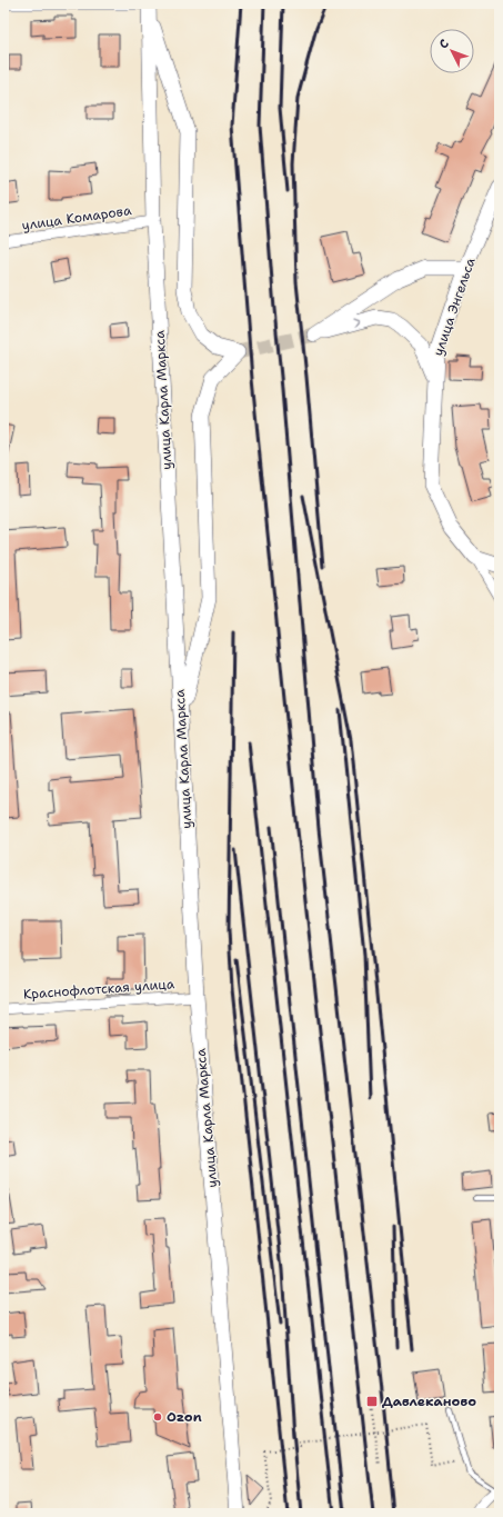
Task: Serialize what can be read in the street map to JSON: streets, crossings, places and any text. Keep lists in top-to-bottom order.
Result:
{
  "streets": {
    "street": [
      "улица Комарова",
      "улица Энгельса",
      "улица Карла Маркса",
      "Краснофлотская улица"
    ]
  },
  "crossings": [
    ["улица Комарова", "улица Карла Маркса"],
    ["улица Карла Маркса", "Краснофлотская улица"]
  ],
  "places": {
    "transit": ["Давлеканово"],
    "other": ["Ozon"]
  },
  "north": "top left"
}
